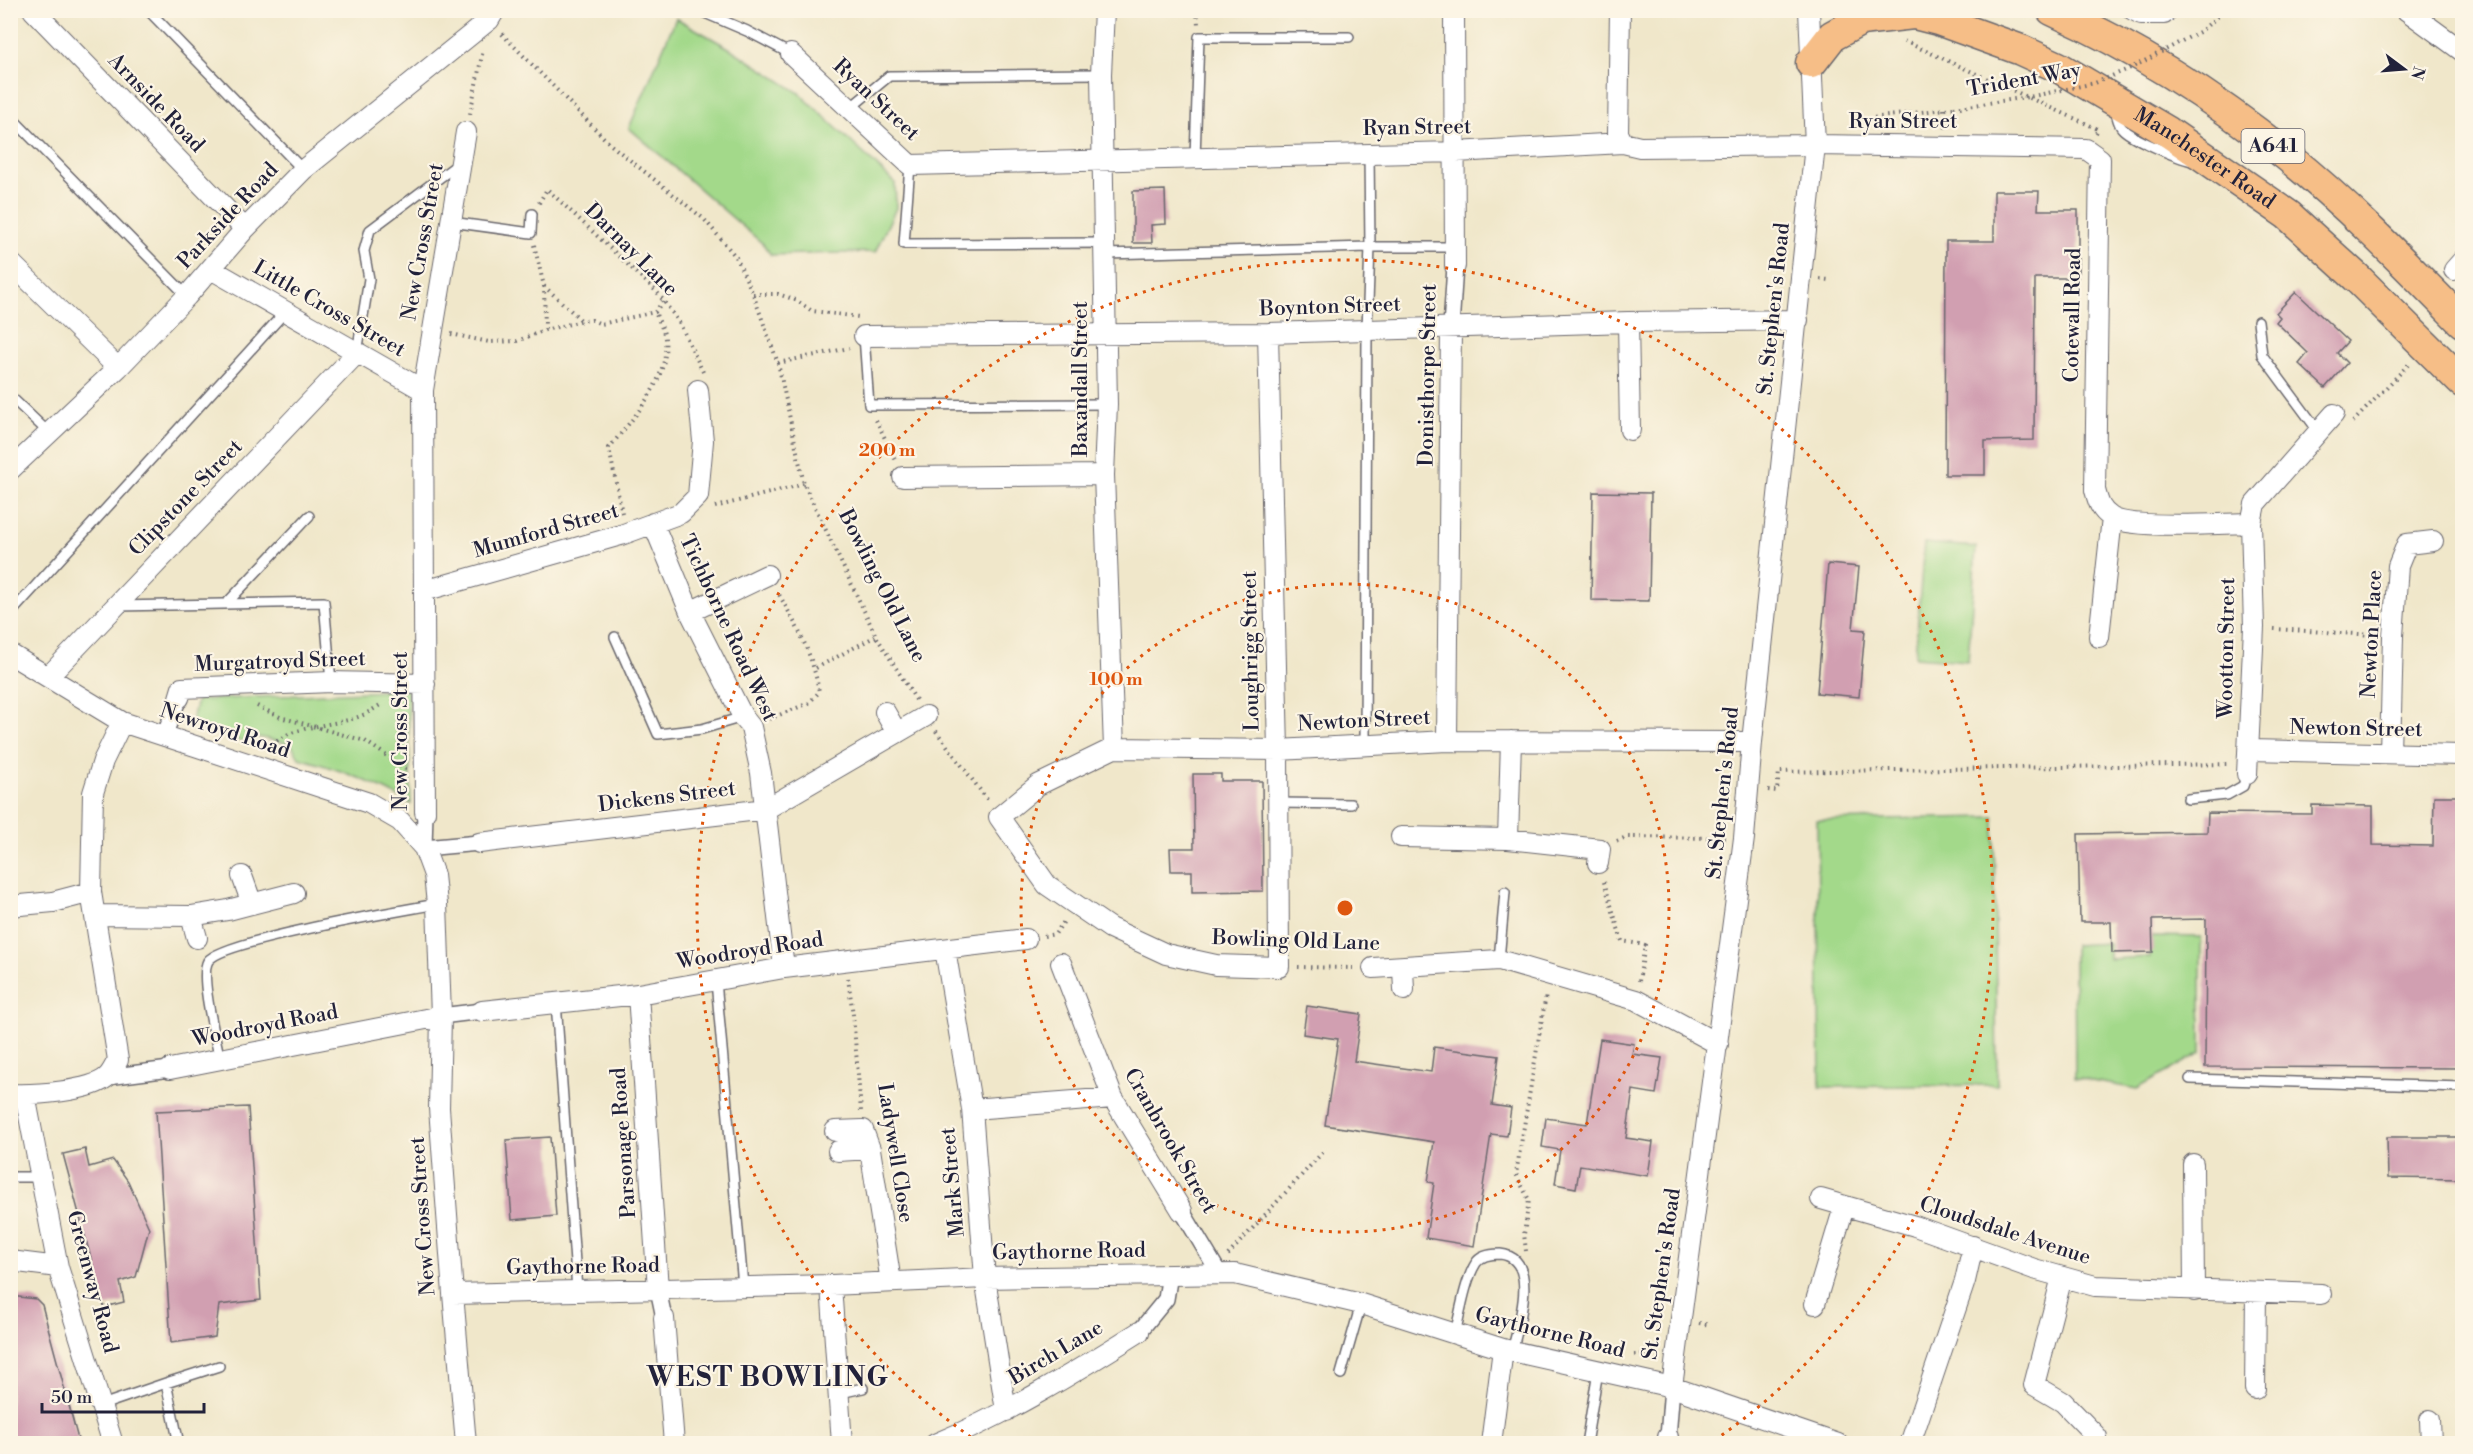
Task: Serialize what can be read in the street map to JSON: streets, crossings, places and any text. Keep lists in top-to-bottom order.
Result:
{
  "streets": {
    "main road": ["A641", "Manchester Road"],
    "street": [
      "Ryan Street",
      "Arnside Road",
      "Parkside Road",
      "New Cross Street",
      "Boynton Street",
      "Little Cross Street",
      "St. Stephen's Road",
      "Cotewall Road",
      "Donisthorpe Street",
      "Baxandall Street",
      "Clipstone Street",
      "Mumford Street",
      "Bowling Old Lane",
      "Tichborne Road West",
      "Newton Place",
      "Wootton Street",
      "Loughrigg Street",
      "Murgatroyd Street",
      "Newton Street",
      "Newroyd Road",
      "Dickens Street",
      "Woodroyd Road",
      "Cranbrook Street",
      "Parsonage Road",
      "Ladywell Close",
      "Mark Street",
      "Cloudsdale Avenue",
      "Gaythorne Road",
      "Greenway Road",
      "Birch Lane"
    ],
    "path": ["Trident Way", "Darnay Lane"]
  },
  "crossings": [
    ["Ryan Street", "St. Stephen's Road"],
    ["Ryan Street", "Cotewall Road"],
    ["Ryan Street", "Donisthorpe Street"],
    ["Ryan Street", "Baxandall Street"],
    ["Arnside Road", "Parkside Road"],
    ["Parkside Road", "Little Cross Street"],
    ["Parkside Road", "Bowling Old Lane"],
    ["New Cross Street", "Little Cross Street"],
    ["New Cross Street", "Mumford Street"],
    ["New Cross Street", "Murgatroyd Street"],
    ["New Cross Street", "Newroyd Road"],
    ["New Cross Street", "Dickens Street"],
    ["New Cross Street", "Woodroyd Road"],
    ["New Cross Street", "Gaythorne Road"],
    ["Boynton Street", "St. Stephen's Road"],
    ["Boynton Street", "Donisthorpe Street"],
    ["Boynton Street", "Baxandall Street"],
    ["Boynton Street", "Loughrigg Street"],
    ["Little Cross Street", "Clipstone Street"],
    ["St. Stephen's Road", "Bowling Old Lane"],
    ["St. Stephen's Road", "Newton Street"],
    ["St. Stephen's Road", "Gaythorne Road"],
    ["Donisthorpe Street", "Newton Street"],
    ["Baxandall Street", "Newton Street"],
    ["Clipstone Street", "Newroyd Road"],
    ["Mumford Street", "Tichborne Road West"],
    ["Bowling Old Lane", "Loughrigg Street"],
    ["Bowling Old Lane", "Newton Street"],
    ["Bowling Old Lane", "Dickens Street"],
    ["Tichborne Road West", "Dickens Street"],
    ["Tichborne Road West", "Woodroyd Road"],
    ["Newton Place", "Newton Street"],
    ["Wootton Street", "Newton Street"],
    ["Loughrigg Street", "Newton Street"],
    ["Newroyd Road", "Dickens Street"],
    ["Woodroyd Road", "Parsonage Road"],
    ["Woodroyd Road", "Ladywell Close"],
    ["Woodroyd Road", "Mark Street"],
    ["Cranbrook Street", "Gaythorne Road"],
    ["Parsonage Road", "Gaythorne Road"],
    ["Ladywell Close", "Gaythorne Road"],
    ["Mark Street", "Gaythorne Road"],
    ["Mark Street", "Birch Lane"],
    ["Gaythorne Road", "Birch Lane"]
  ],
  "districts": ["WEST BOWLING"],
  "scale_bar": "50 m",
  "north": "right",
  "rings": ["200 m", "100 m"]
}
